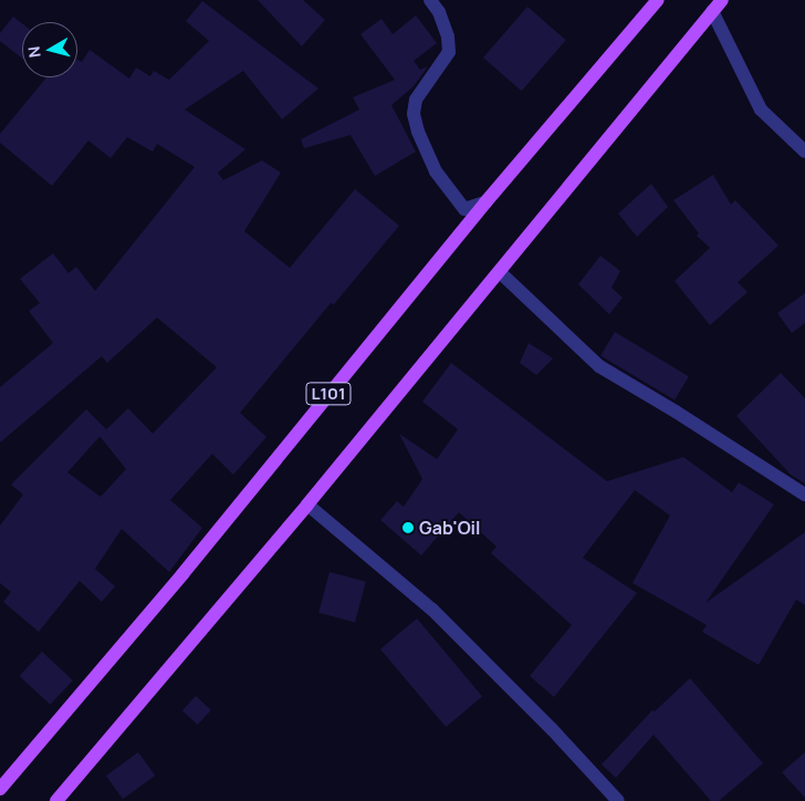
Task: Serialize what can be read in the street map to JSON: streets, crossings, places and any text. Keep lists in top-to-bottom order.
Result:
{
  "streets": {
    "main road": ["L101"]
  },
  "places": ["Gab'Oil"],
  "north": "left"
}
